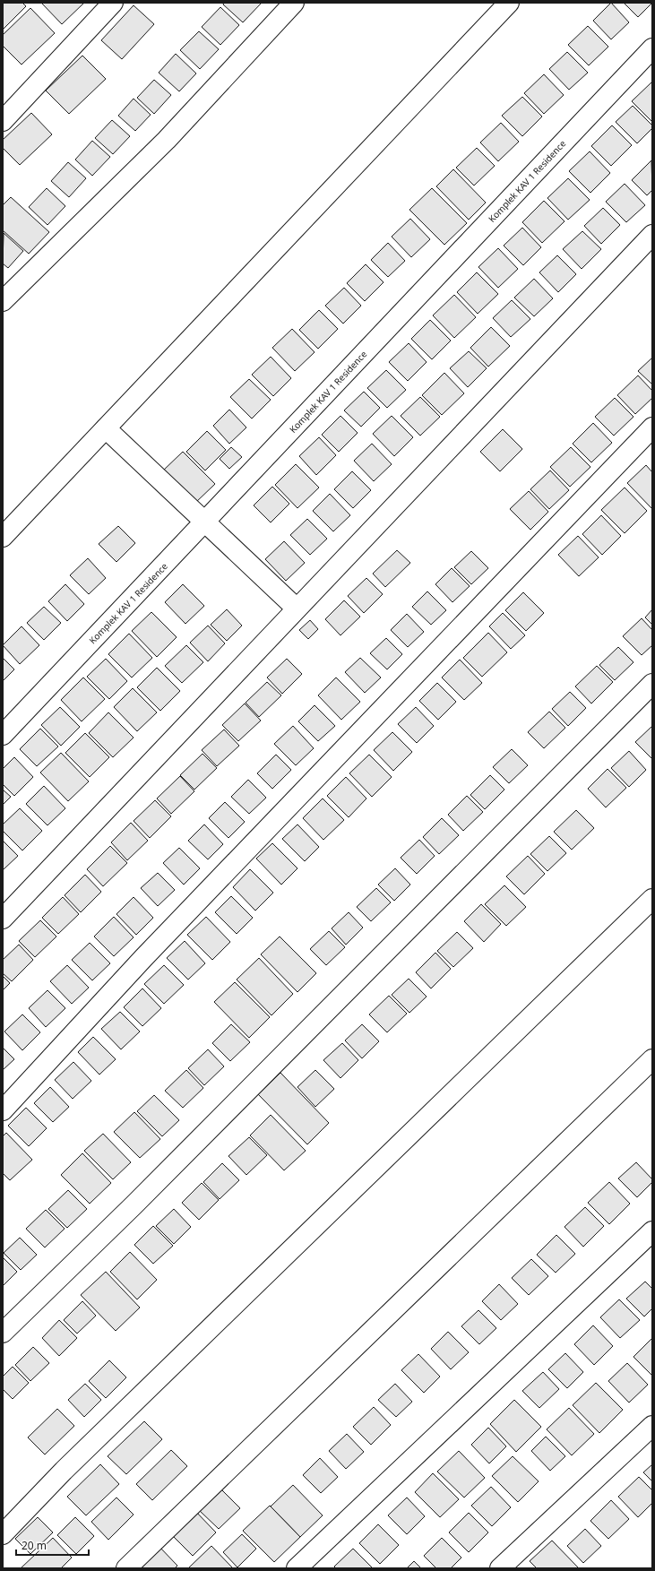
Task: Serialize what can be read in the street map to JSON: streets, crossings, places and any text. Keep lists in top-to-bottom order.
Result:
{
  "streets": {
    "street": ["Komplek KAV 1 Residence"]
  },
  "scale_bar": "20 m"
}
